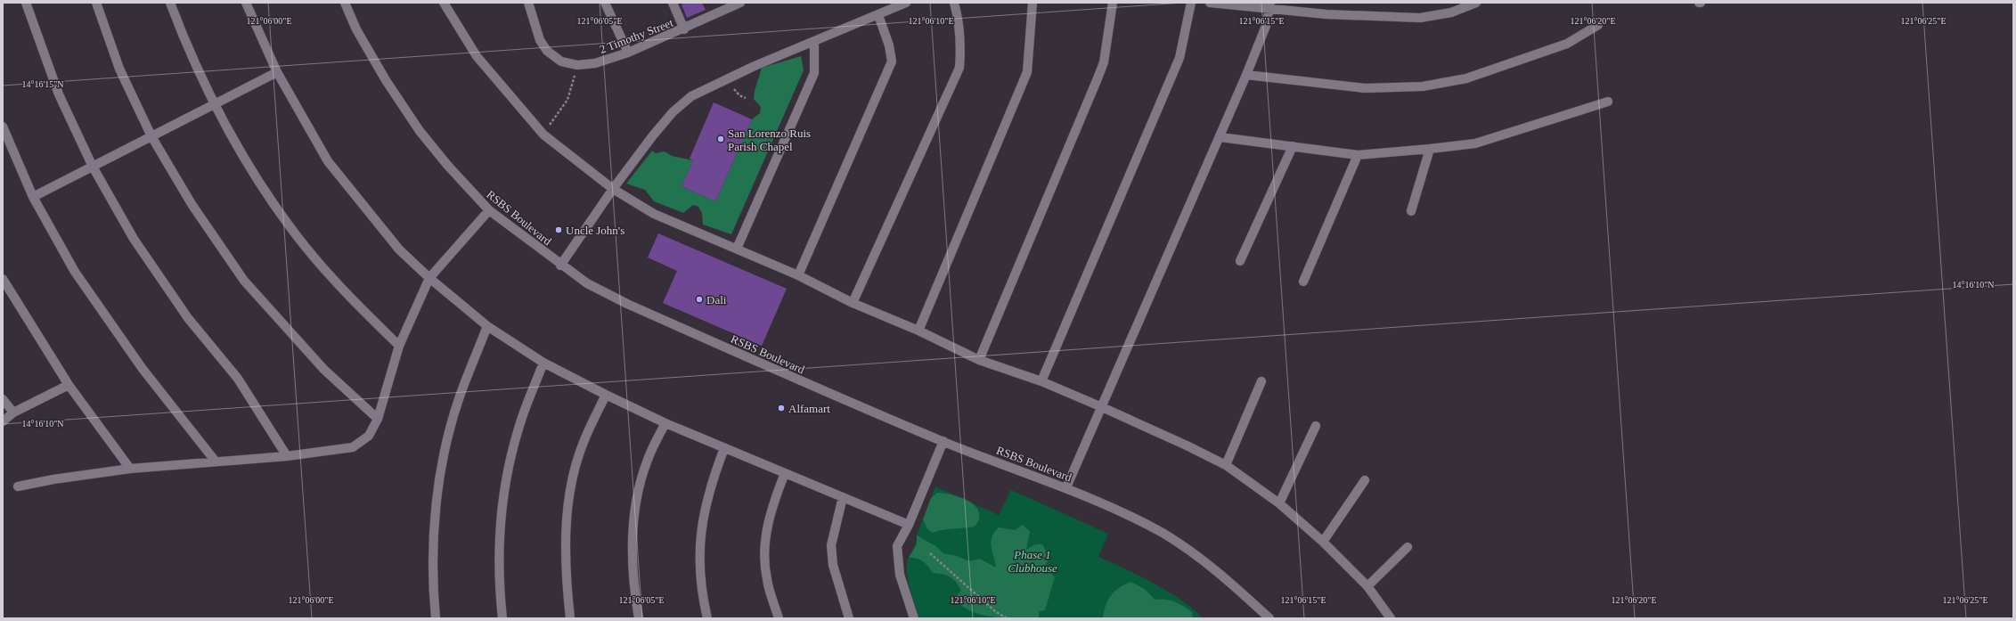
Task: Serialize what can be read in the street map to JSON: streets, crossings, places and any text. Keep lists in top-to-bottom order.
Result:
{
  "streets": {
    "street": ["2 Timothy Street", "RSBS Boulevard"]
  },
  "parks": ["Phase 1 Clubhouse"],
  "places": [
    "San Lorenzo Ruis Parish Chapel",
    "Uncle John's",
    "Dali",
    "Alfamart"
  ],
  "coordinates": [
    "121°06'00\"E",
    "121°06'05\"E",
    "121°06'10\"E",
    "121°06'15\"E",
    "121°06'20\"E",
    "121°06'25\"E",
    "14°16'15\"N",
    "14°16'10\"N"
  ]
}
